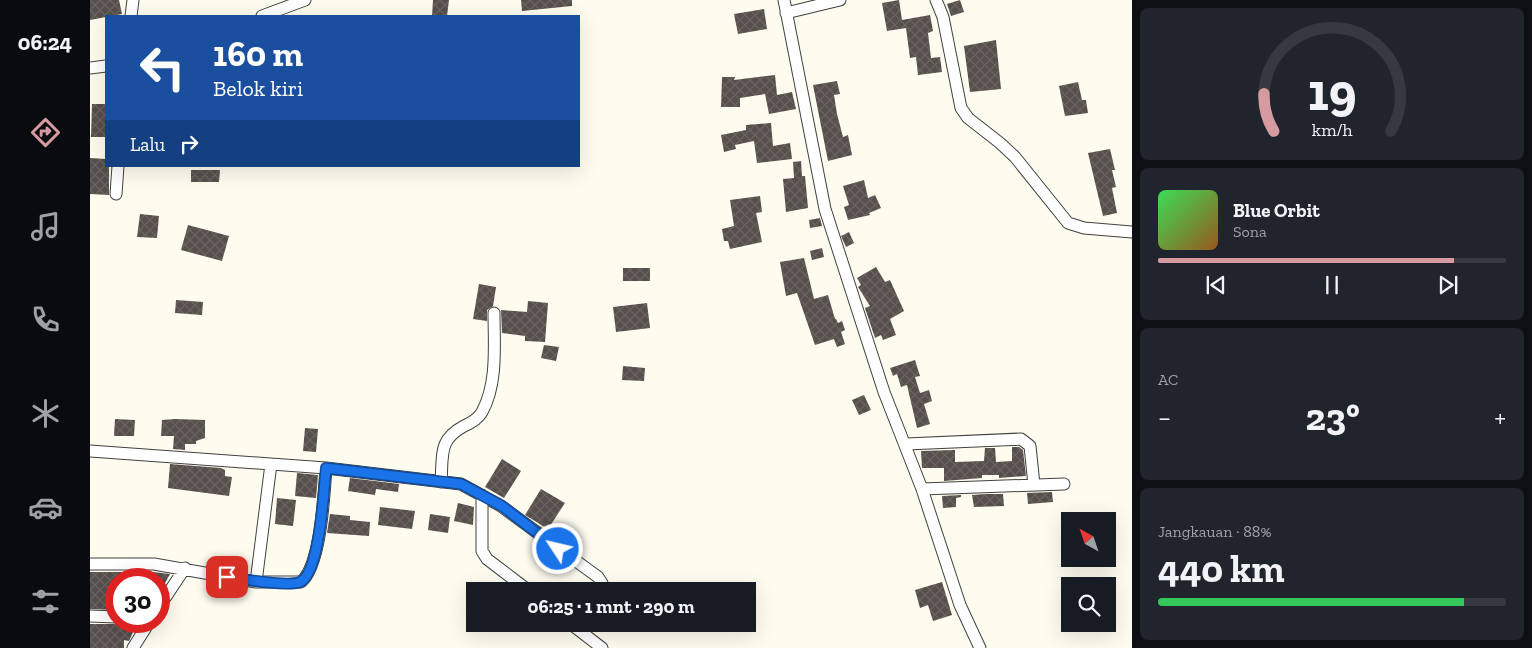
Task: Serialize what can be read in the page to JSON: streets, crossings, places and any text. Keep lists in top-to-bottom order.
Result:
{
  "north": "top left",
  "page": {
    "tabs": "06:24",
    "turn": ["160 m", "Belok kiri"],
    "then": "Lalu",
    "song": ["Blue Orbit", "Sona"],
    "tile": [
      "AC",
      ["Jangkauan · 88%", "440 km"]
    ],
    "heat": ["−", "23°", "+"],
    "limit": "30",
    "trip": "06:25 · 1 mnt · 290 m",
    "gauge": ["19", "km/h"]
  }
}
